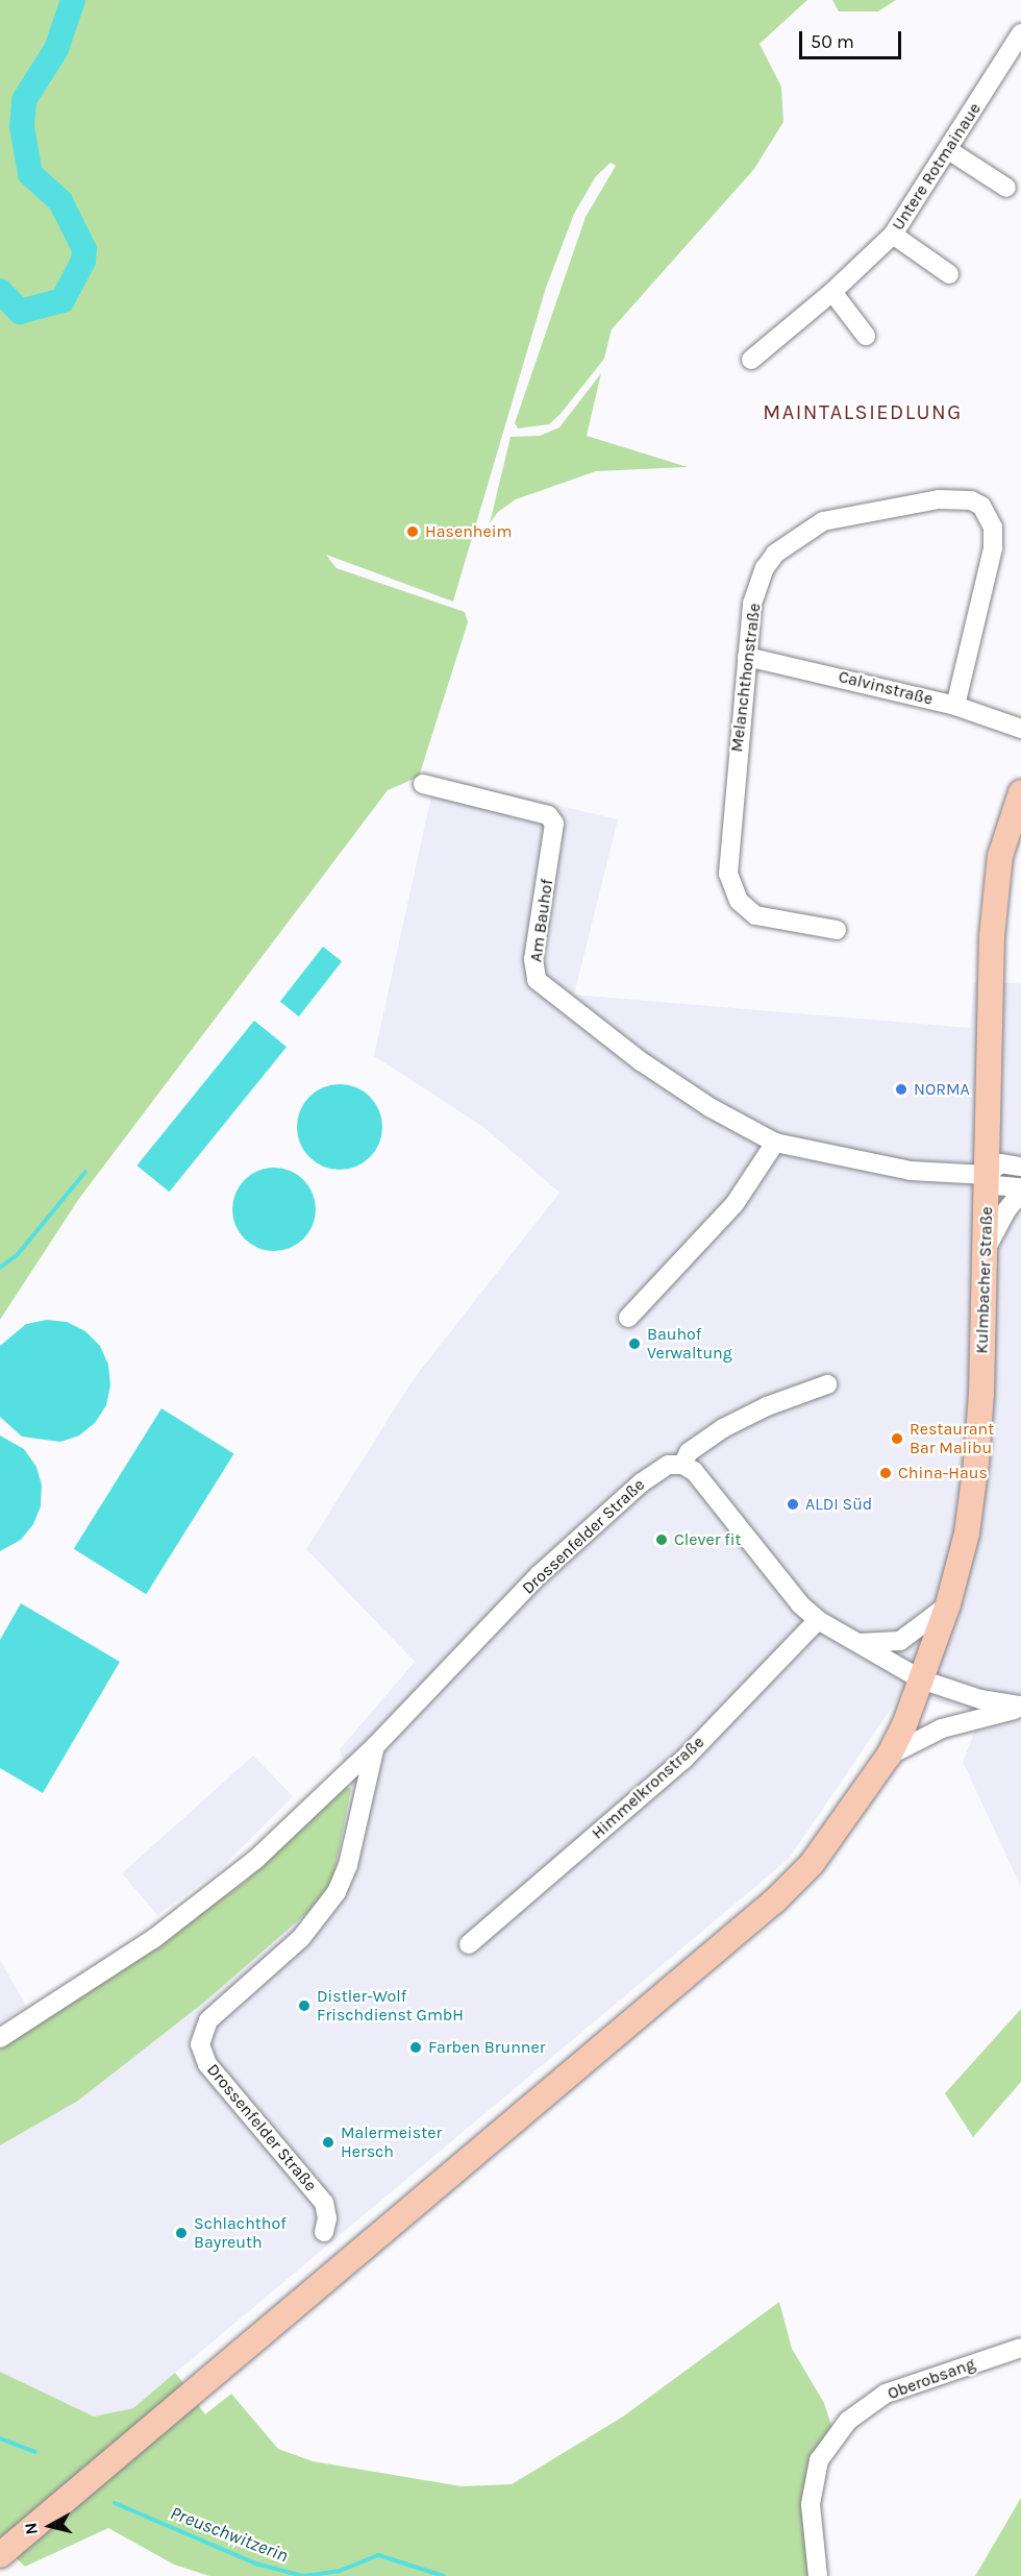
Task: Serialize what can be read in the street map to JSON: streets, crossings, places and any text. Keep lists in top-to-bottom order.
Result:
{
  "streets": {
    "main road": ["Kulmbacher Straße"],
    "street": [
      "Untere Rotmainaue",
      "Melanchthonstraße",
      "Calvinstraße",
      "Am Bauhof",
      "Drossenfelder Straße",
      "Himmelkronstraße",
      "Oberobsang"
    ]
  },
  "crossings": [
    ["Melanchthonstraße", "Calvinstraße"],
    ["Am Bauhof", "Kulmbacher Straße"]
  ],
  "districts": ["MAINTALSIEDLUNG"],
  "water": ["Preuschwitzerin"],
  "places": [
    "Hasenheim",
    "NORMA",
    "Bauhof Verwaltung",
    "Restaurant Bar Malibu",
    "China-Haus",
    "ALDI Süd",
    "Clever fit",
    "Distler-Wolf Frischdienst GmbH",
    "Farben Brunner",
    "Malermeister Hersch",
    "Schlachthof Bayreuth"
  ],
  "scale_bar": "50 m",
  "north": "left"
}
